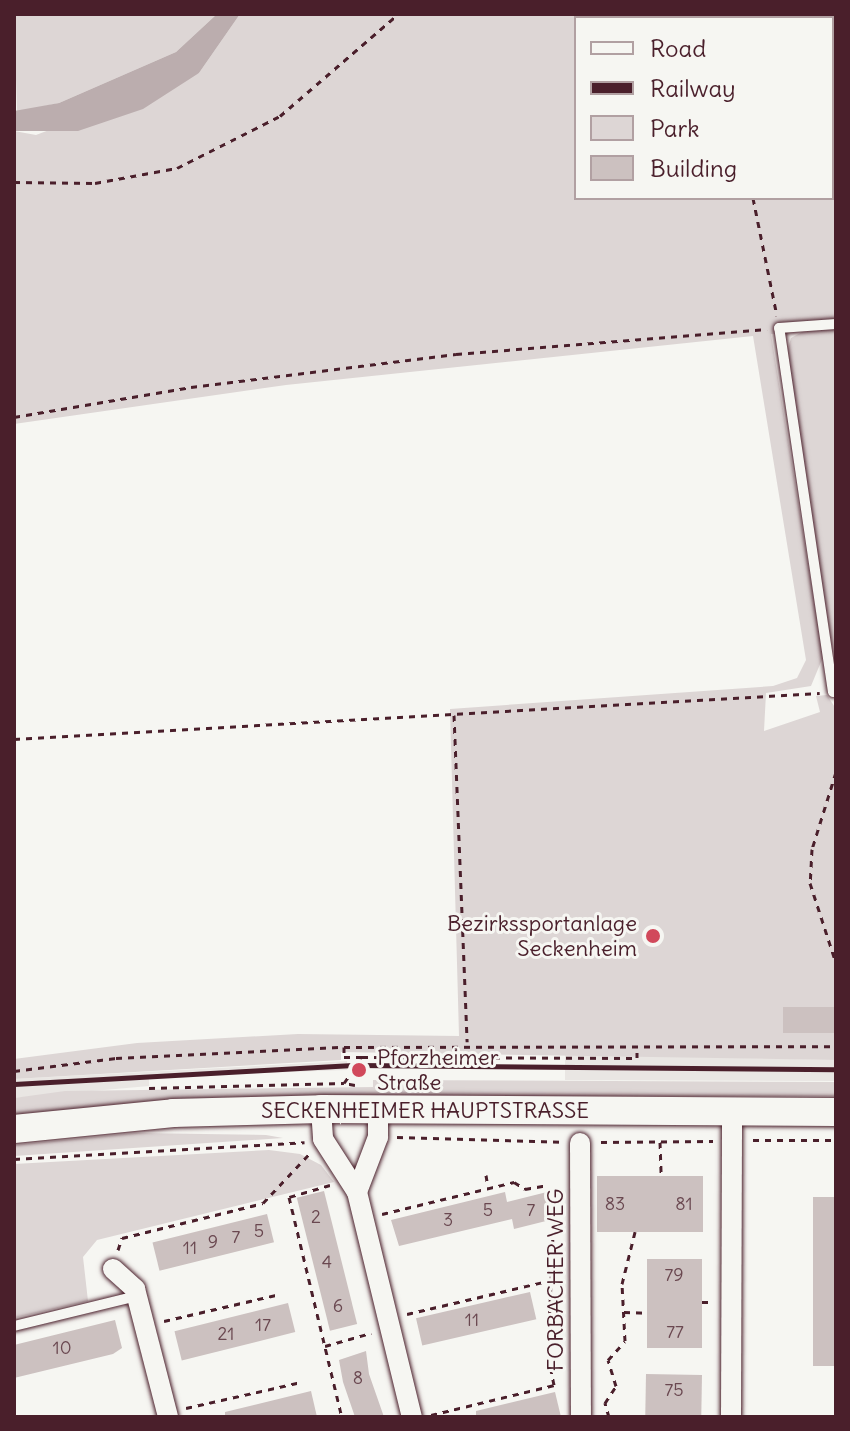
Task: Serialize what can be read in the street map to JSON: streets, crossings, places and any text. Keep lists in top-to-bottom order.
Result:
{
  "streets": {
    "main road": ["SECKENHEIMER HAUPTSTRASSE"],
    "street": ["FORBACHER WEG"]
  },
  "places": ["Bezirkssportanlage Seckenheim", "Pforzheimer Straße"],
  "house_numbers": [
    "83",
    "81",
    "5",
    "7",
    "2",
    "3",
    "5",
    "7",
    "9",
    "11",
    "4",
    "79",
    "6",
    "11",
    "17",
    "77",
    "21",
    "10",
    "8",
    "75"
  ],
  "legend": [
    "Road",
    "Railway",
    "Park",
    "Building"
  ]
}
